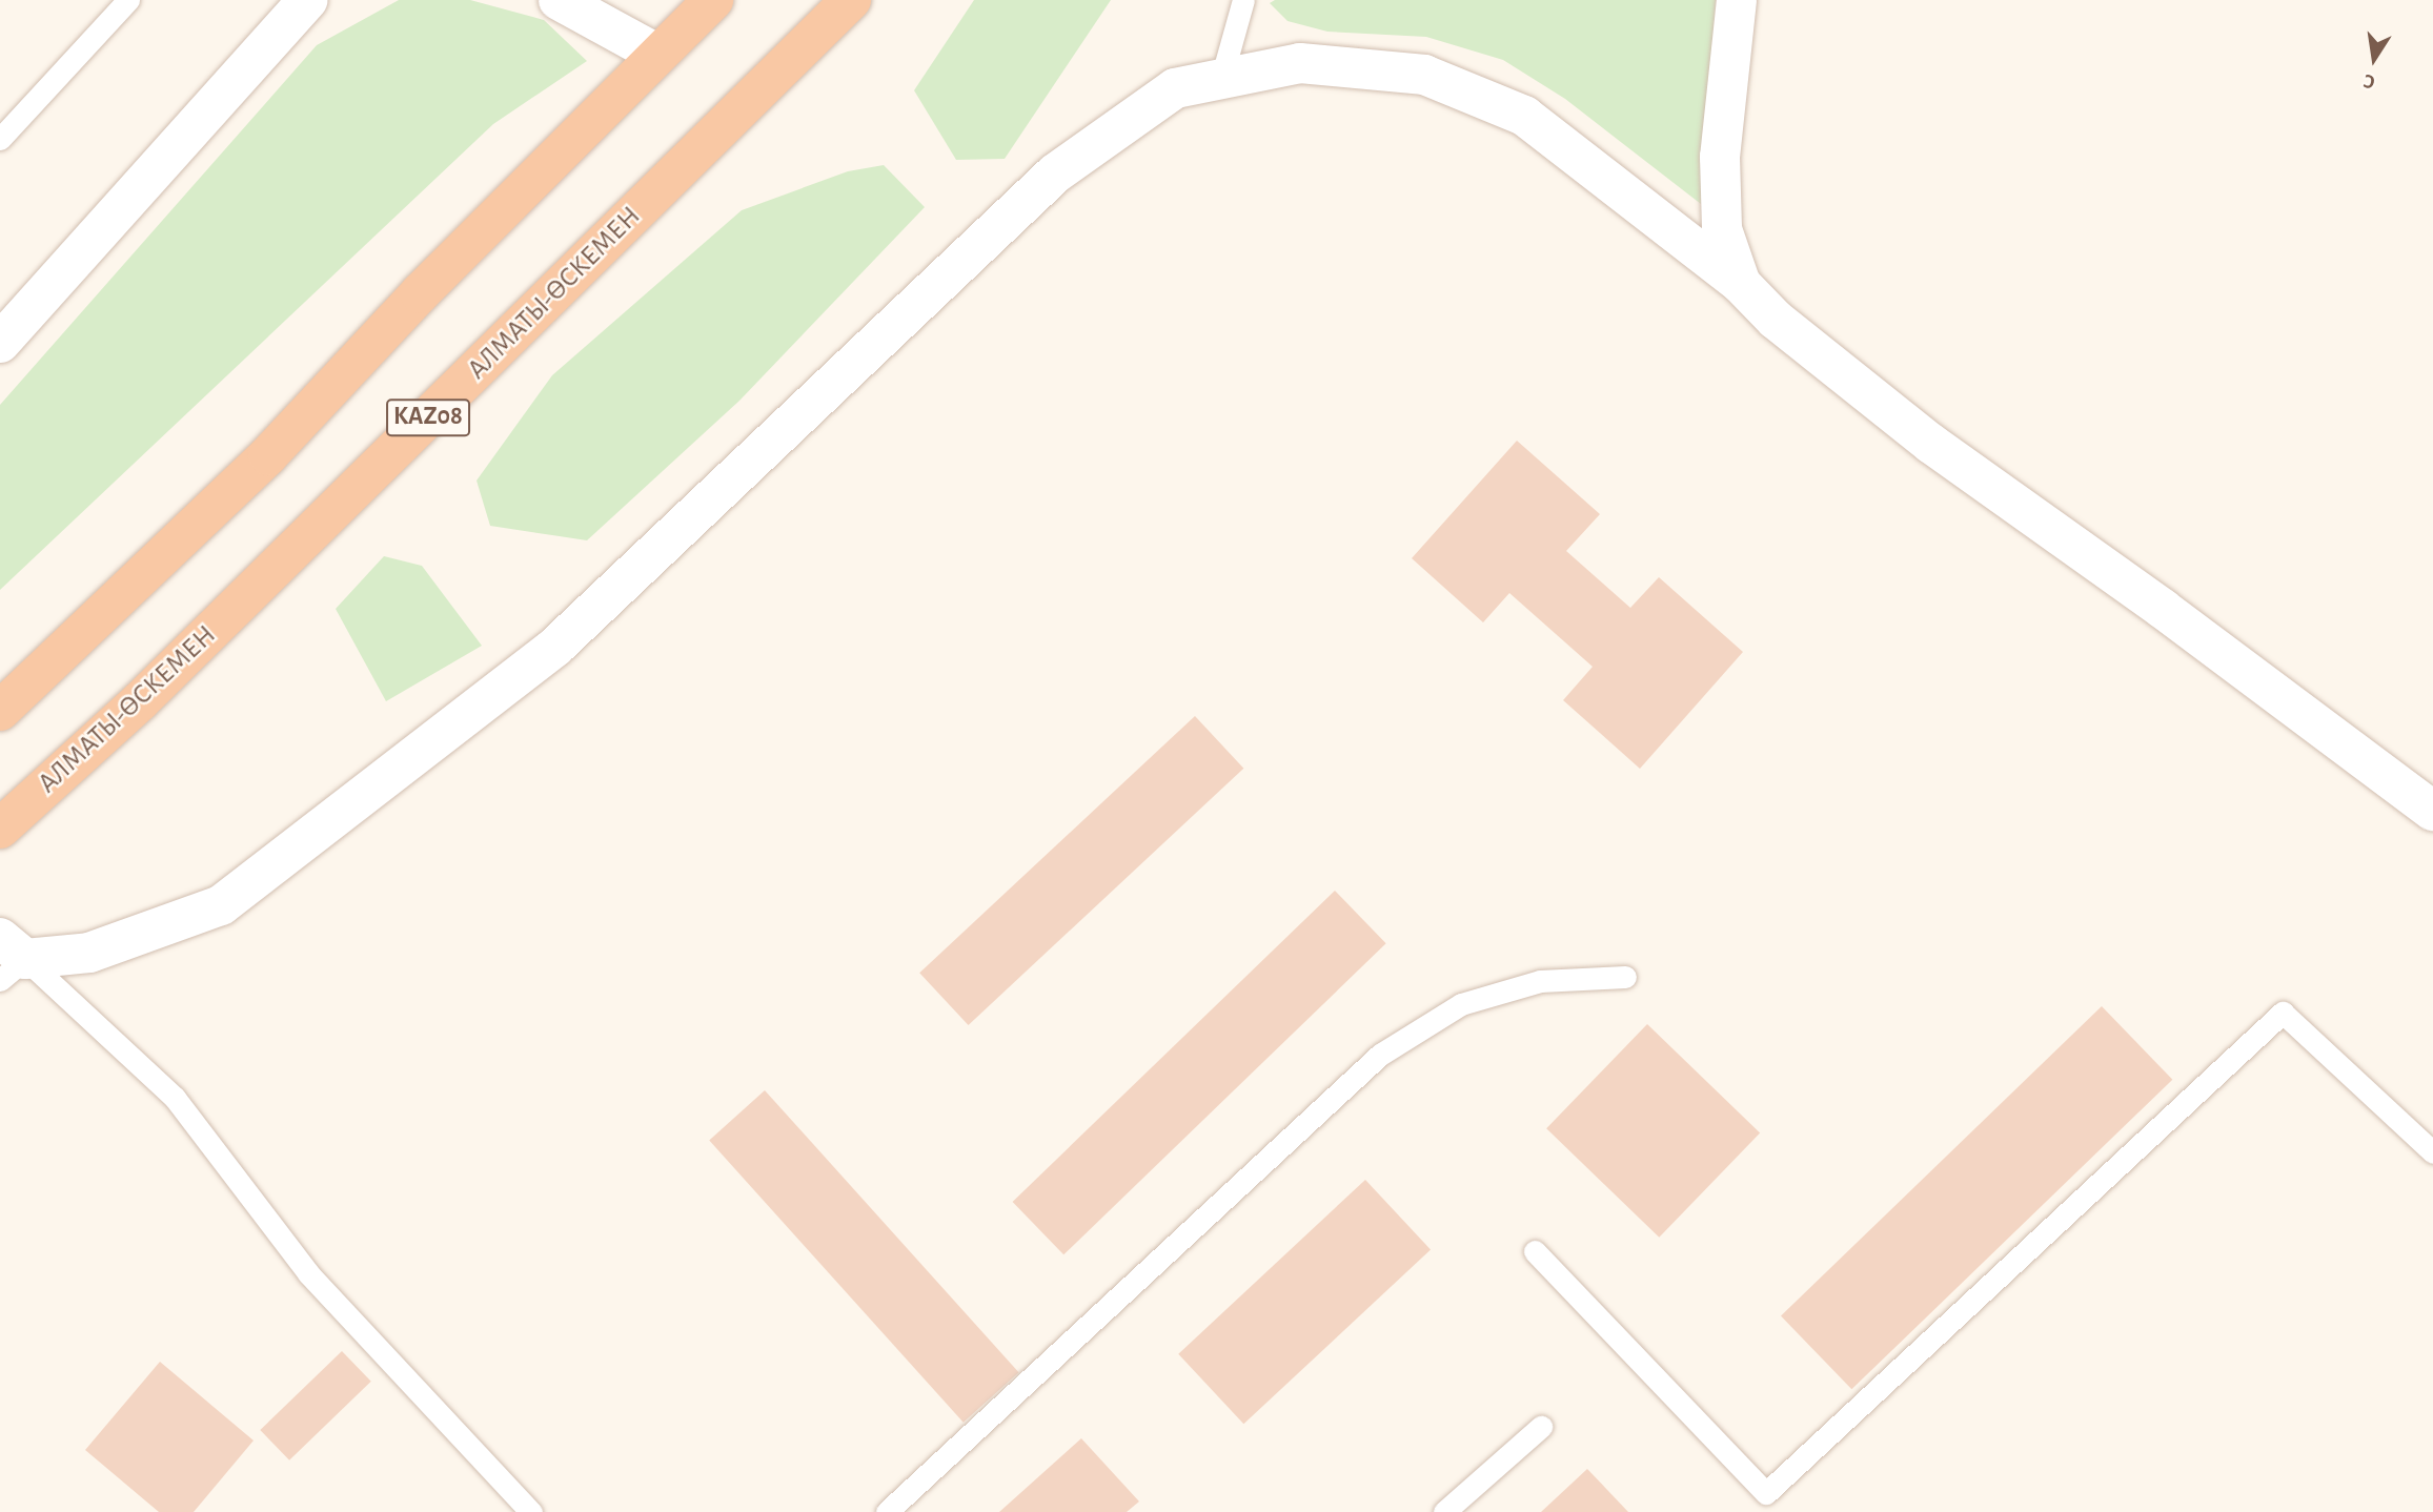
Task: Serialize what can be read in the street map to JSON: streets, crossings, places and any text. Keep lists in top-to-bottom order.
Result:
{
  "streets": {
    "highway": ["АЛМАТЫ-ӨСКЕМЕН", "KAZ08"]
  },
  "north": "bottom"
}
